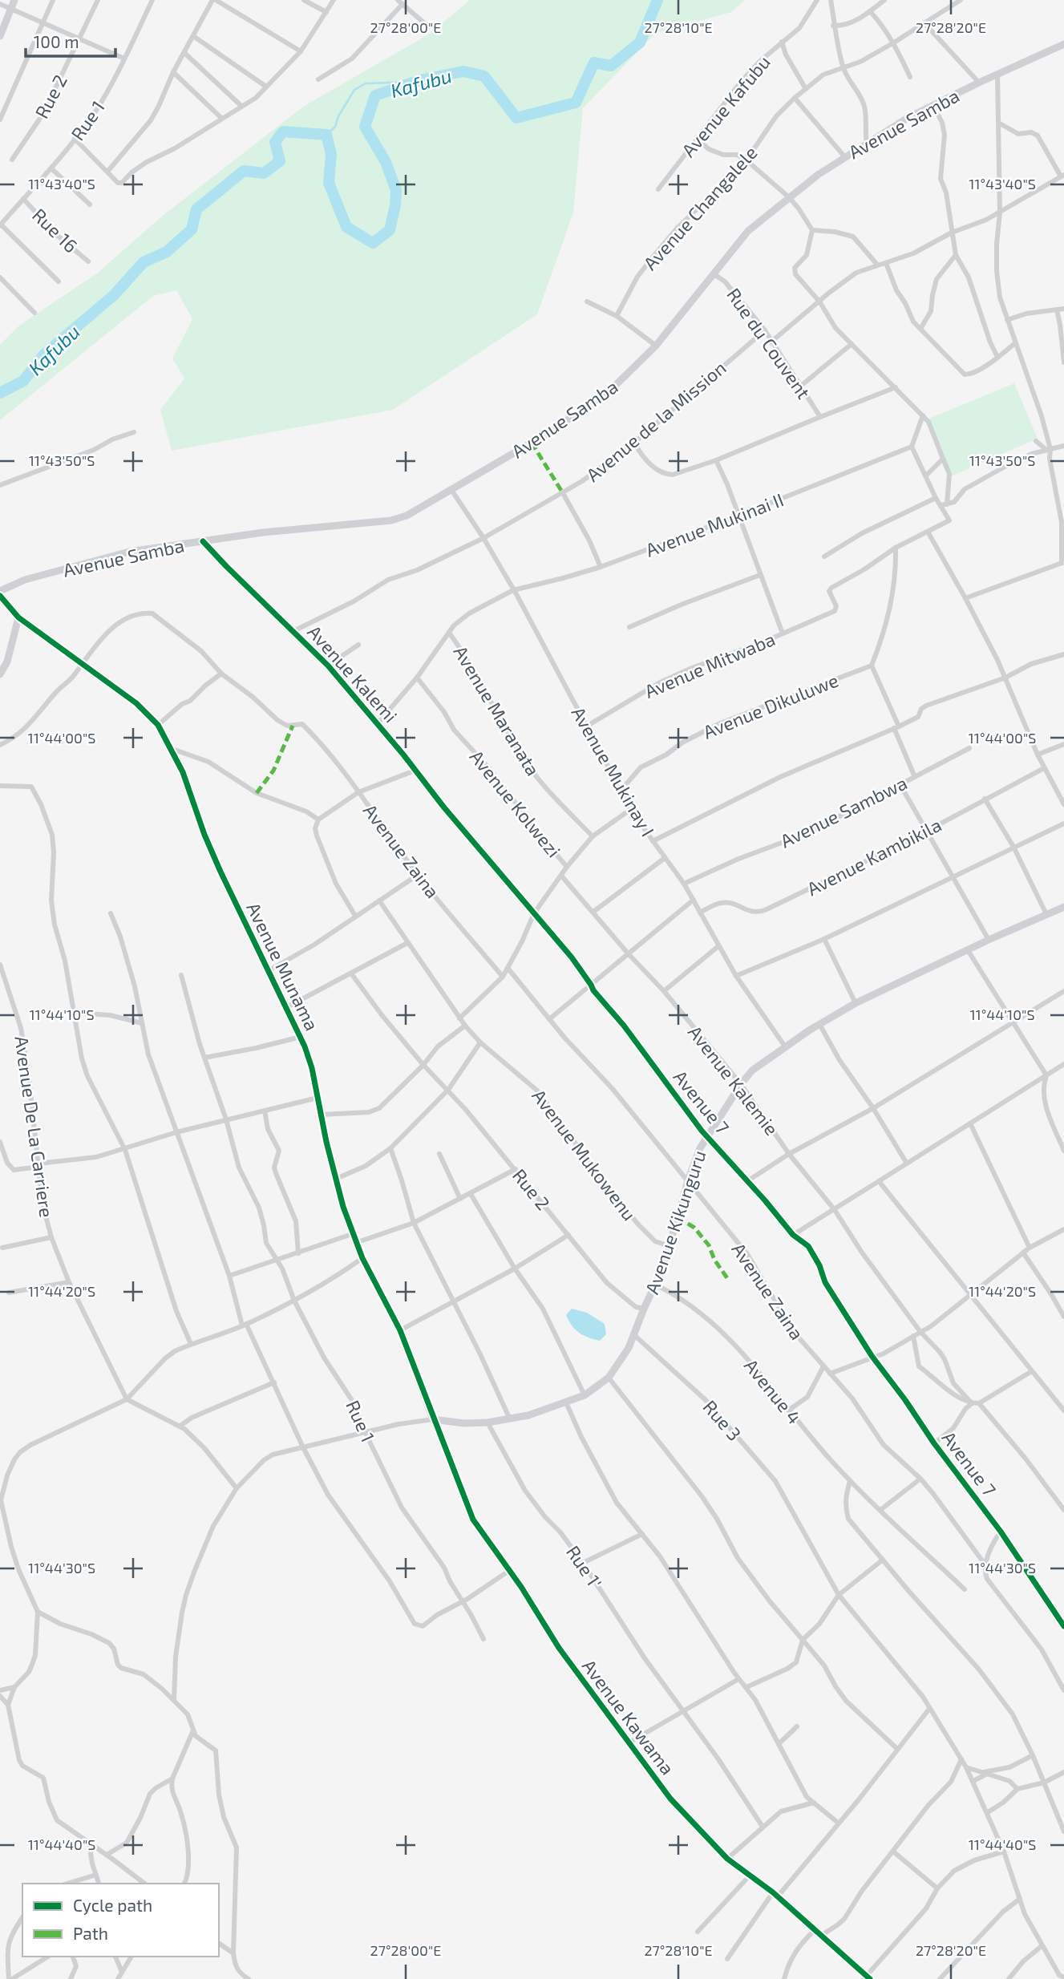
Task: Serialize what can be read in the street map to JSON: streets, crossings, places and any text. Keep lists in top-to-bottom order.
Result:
{
  "streets": {
    "street": [
      "Rue 2",
      "Avenue Kafubu",
      "Rue 1",
      "Avenue Samba",
      "Avenue Changalele",
      "Rue 16",
      "Rue du Couvent",
      "Avenue de la Mission",
      "Avenue Mukinai II",
      "Avenue Mitwaba",
      "Avenue Kalemi",
      "Avenue Dikuluwe",
      "Avenue Maranata",
      "Avenue Mukinay I",
      "Avenue Kolwezi",
      "Avenue Sambwa",
      "Avenue Zaina",
      "Avenue Kambikila",
      "Avenue Munama",
      "Avenue Kalemie",
      "Avenue 7",
      "Avenue De La Carriere",
      "Avenue Mukowenu",
      "Avenue Kikunguru",
      "Avenue 4",
      "Rue 3",
      "Rue 1'",
      "Avenue Kawama"
    ]
  },
  "crossings": [
    ["Rue 2", "Avenue Kikunguru"],
    ["Rue 1", "Rue 16"],
    ["Rue 1", "Avenue Kikunguru"],
    ["Avenue Samba", "Rue du Couvent"],
    ["Avenue Samba", "Avenue Kalemi"],
    ["Avenue Samba", "Avenue Mukinay I"],
    ["Rue du Couvent", "Avenue de la Mission"],
    ["Avenue de la Mission", "Avenue Kalemi"],
    ["Avenue de la Mission", "Avenue Mukinay I"],
    ["Avenue Mukinai II", "Avenue Kalemi"],
    ["Avenue Mukinai II", "Avenue Maranata"],
    ["Avenue Mukinai II", "Avenue Mukinay I"],
    ["Avenue Mukinai II", "Avenue Kolwezi"],
    ["Avenue Mitwaba", "Avenue Mukinay I"],
    ["Avenue Kalemi", "Avenue 7"],
    ["Avenue Dikuluwe", "Avenue Mukinay I"],
    ["Avenue Mukinay I", "Avenue Sambwa"],
    ["Avenue Mukinay I", "Avenue Kambikila"],
    ["Avenue Mukinay I", "Avenue Kikunguru"],
    ["Avenue Kolwezi", "Avenue Kalemie"],
    ["Avenue Zaina", "Avenue Kikunguru"],
    ["Avenue Munama", "Avenue Kikunguru"],
    ["Avenue Munama", "Avenue Kawama"],
    ["Avenue Kalemie", "Avenue Kikunguru"],
    ["Avenue 7", "Avenue Kikunguru"],
    ["Avenue Mukowenu", "Avenue Kikunguru"],
    ["Avenue Kikunguru", "Avenue 4"],
    ["Avenue Kikunguru", "Rue 3"],
    ["Avenue Kikunguru", "Rue 1'"],
    ["Avenue Kikunguru", "Avenue Kawama"]
  ],
  "water": ["Kafubu"],
  "legend": ["Cycle path", "Path"],
  "scale_bar": "100 m",
  "coordinates": [
    "27°28'00\"E",
    "27°28'10\"E",
    "27°28'20\"E",
    "11°43'40\"S",
    "11°43'50\"S",
    "11°44'00\"S",
    "11°44'10\"S",
    "11°44'20\"S",
    "11°44'30\"S",
    "11°44'40\"S"
  ]
}
